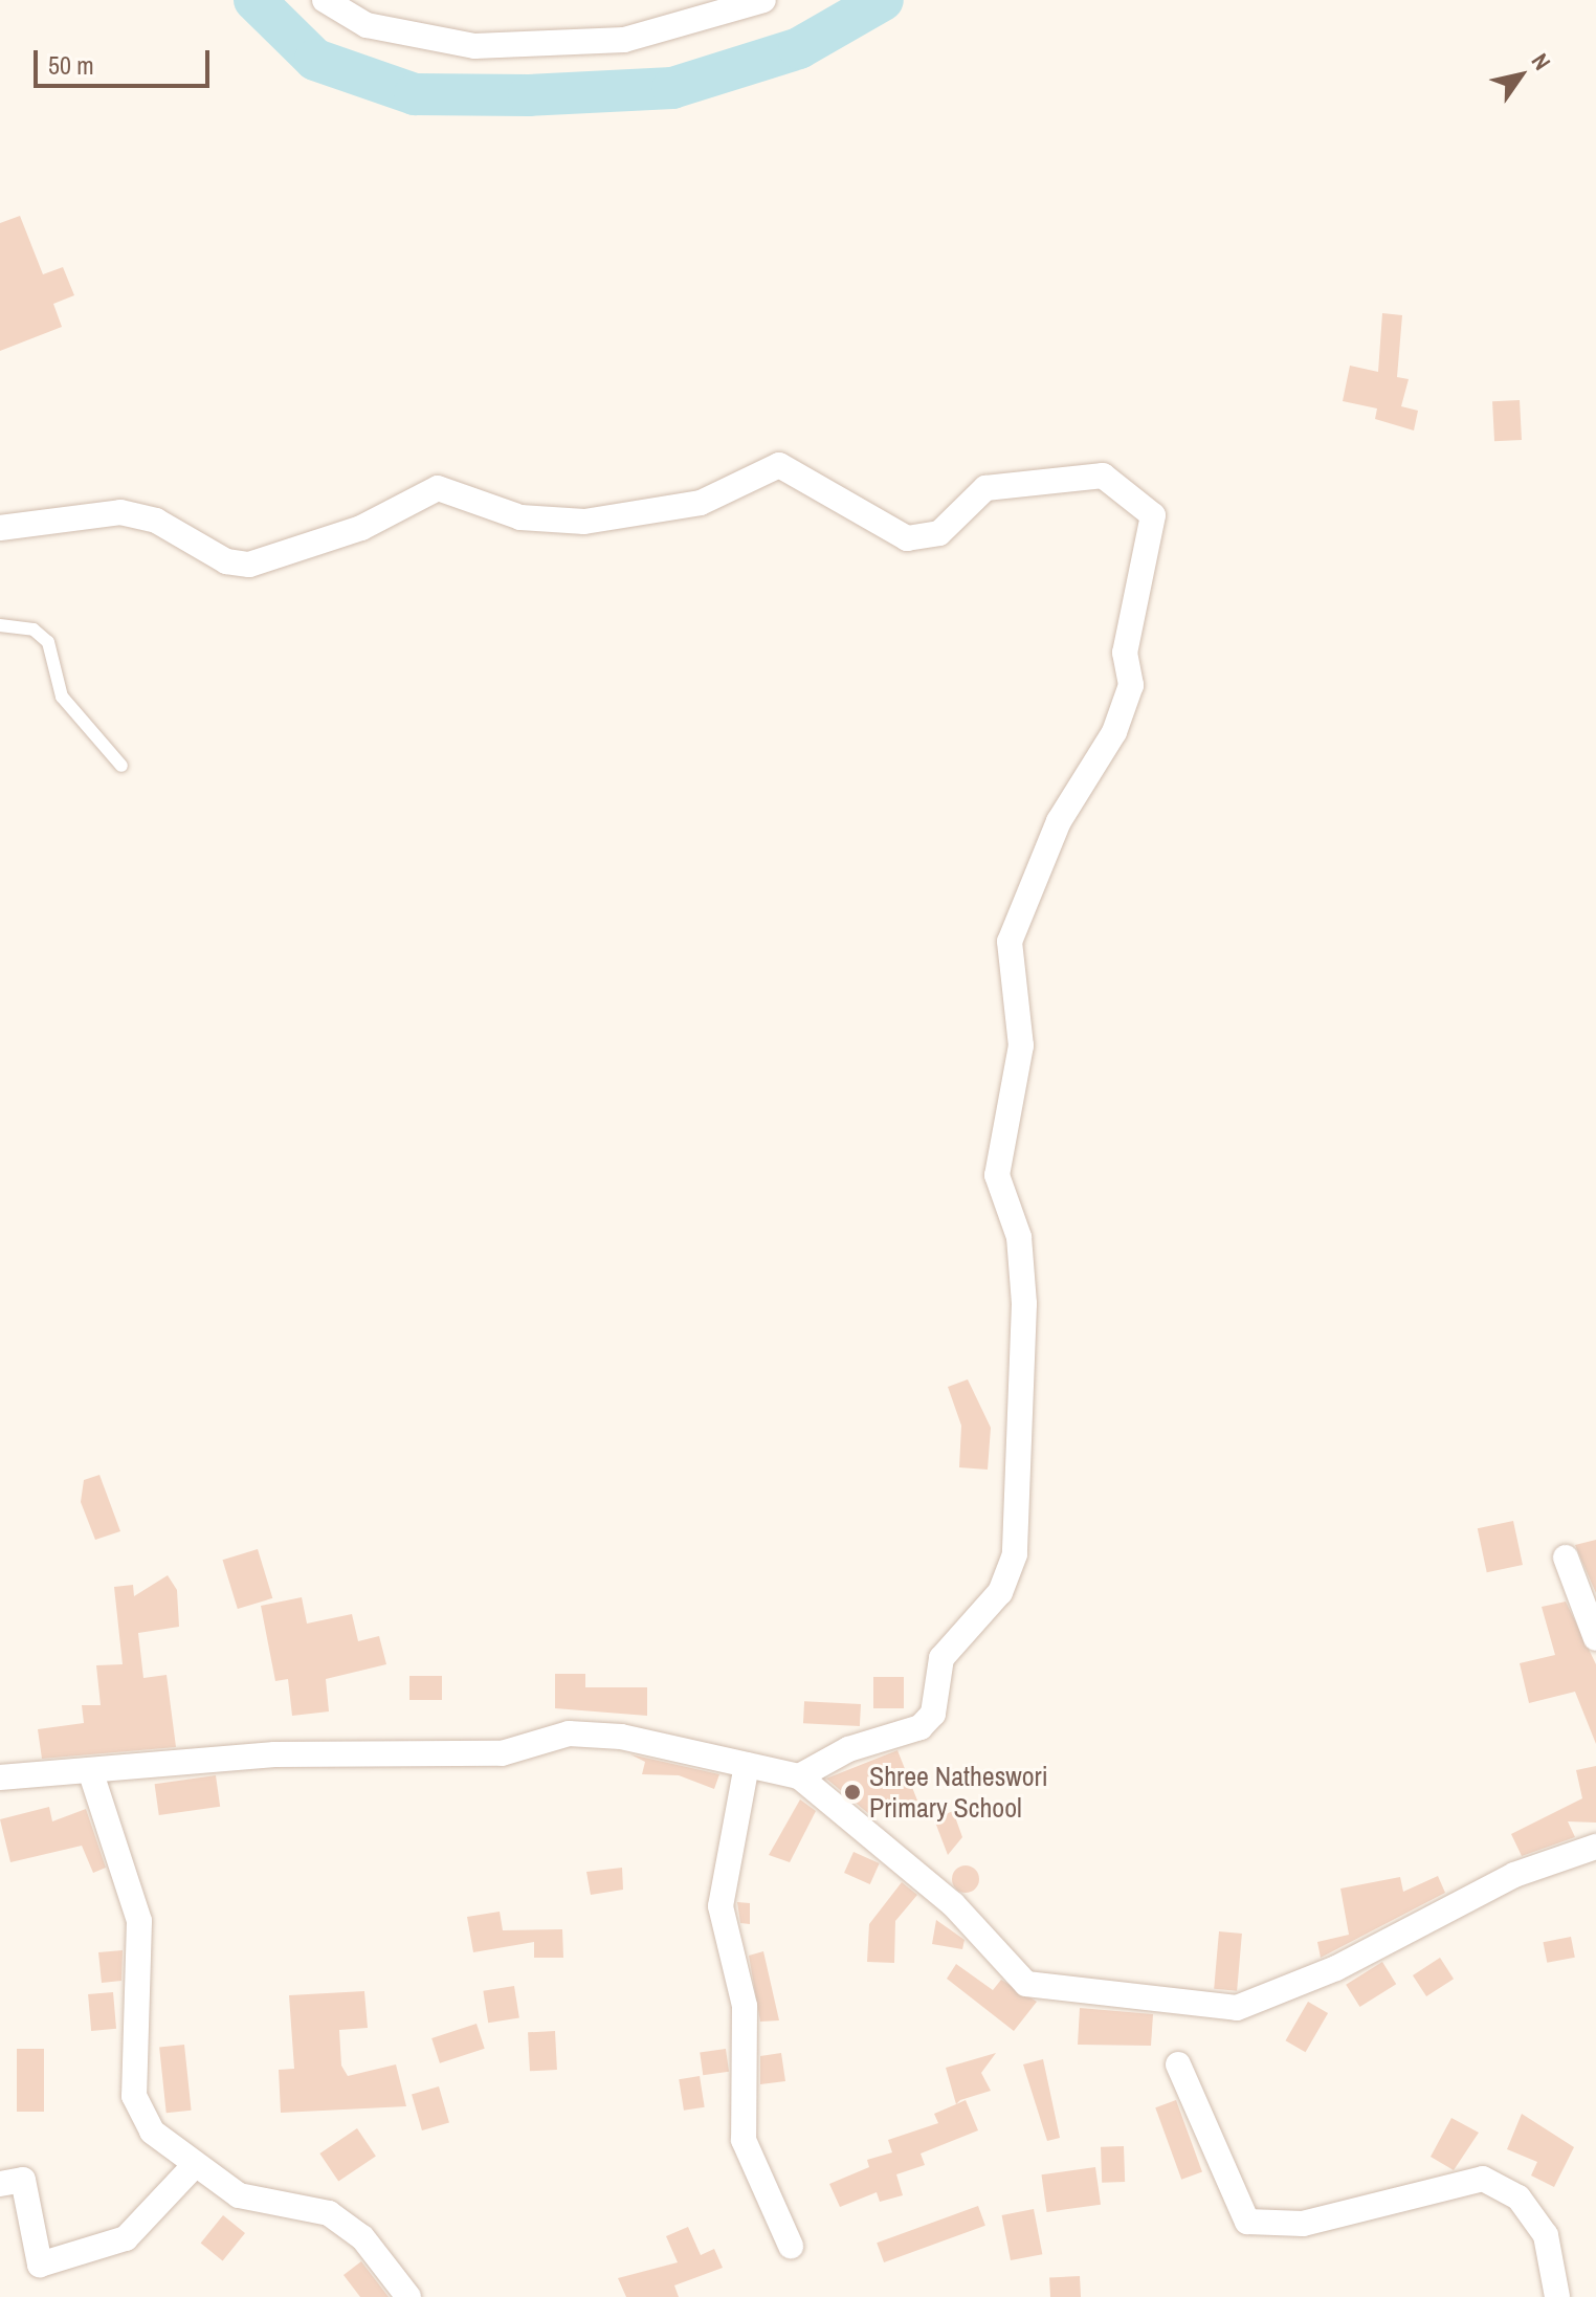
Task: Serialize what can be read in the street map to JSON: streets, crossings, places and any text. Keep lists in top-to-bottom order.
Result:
{
  "places": ["Shree Natheswori Primary School"],
  "scale_bar": "50 m",
  "north": "top right"
}
